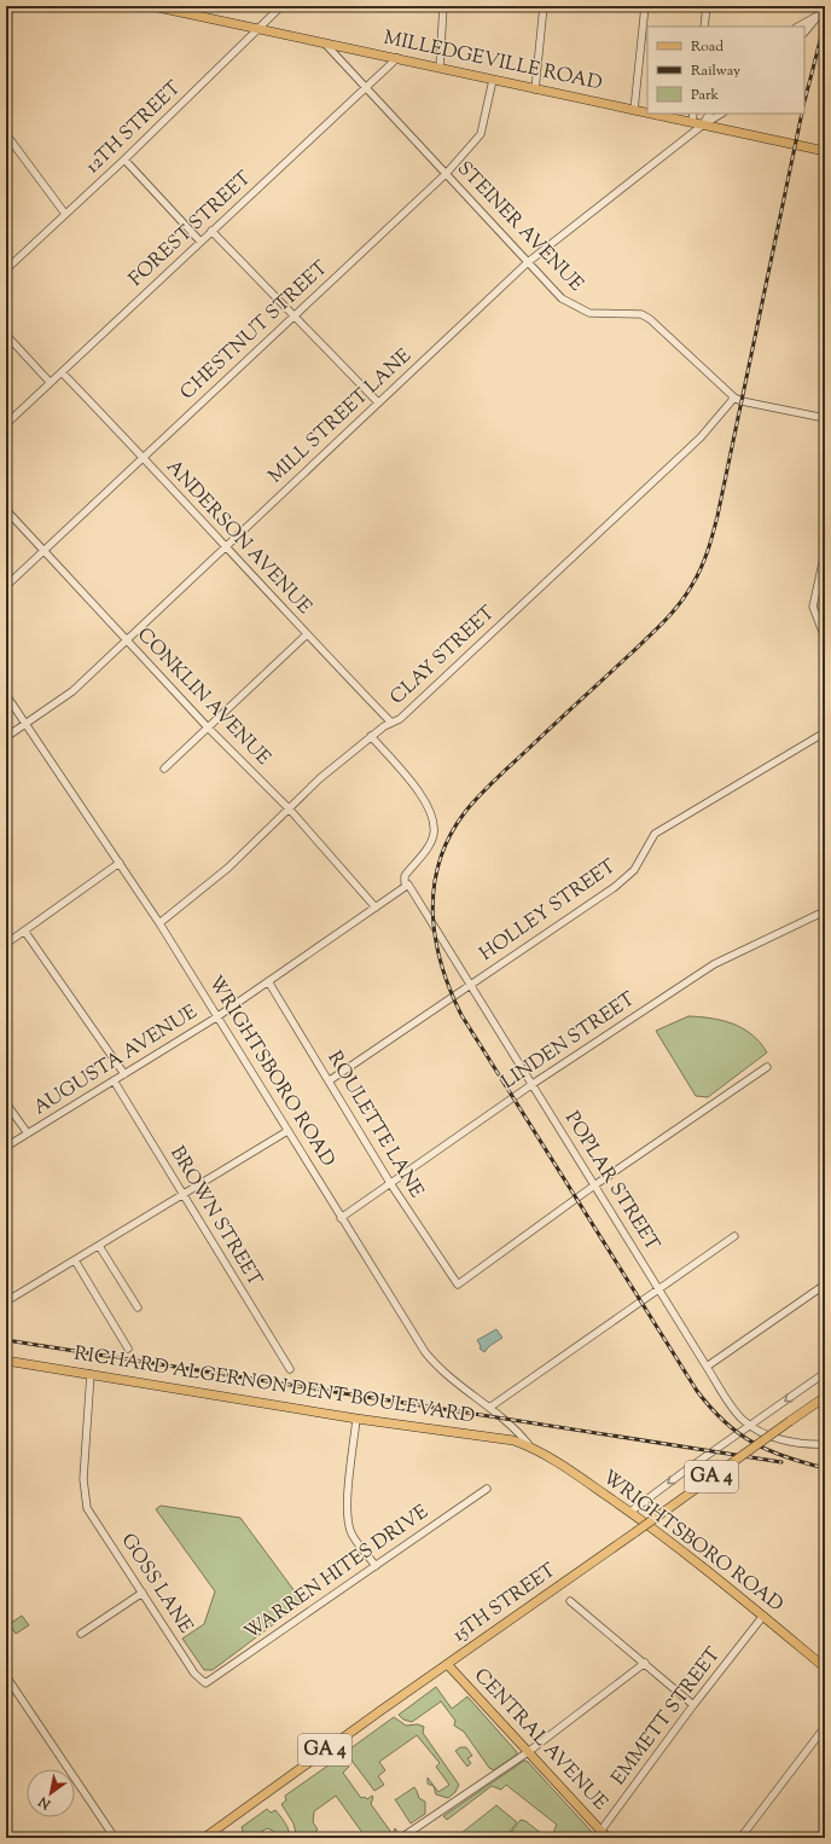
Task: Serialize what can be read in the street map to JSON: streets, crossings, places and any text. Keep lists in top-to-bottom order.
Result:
{
  "streets": {
    "main road": [
      "MILLEDGEVILLE ROAD",
      "WRIGHTSBORO ROAD",
      "RICHARD ALGERNON DENT BOULEVARD",
      "GA 4",
      "15TH STREET",
      "CENTRAL AVENUE"
    ],
    "street": [
      "12TH STREET",
      "STEINER AVENUE",
      "FOREST STREET",
      "CHESTNUT STREET",
      "MILL STREET LANE",
      "ANDERSON AVENUE",
      "CLAY STREET",
      "CONKLIN AVENUE",
      "HOLLEY STREET",
      "LINDEN STREET",
      "AUGUSTA AVENUE",
      "ROULETTE LANE",
      "POPLAR STREET",
      "BROWN STREET",
      "WARREN HITES DRIVE",
      "GOSS LANE",
      "EMMETT STREET"
    ]
  },
  "crossings": [
    ["MILLEDGEVILLE ROAD", "12TH STREET"],
    ["MILLEDGEVILLE ROAD", "STEINER AVENUE"],
    ["MILLEDGEVILLE ROAD", "FOREST STREET"],
    ["MILLEDGEVILLE ROAD", "CHESTNUT STREET"],
    ["MILLEDGEVILLE ROAD", "MILL STREET LANE"],
    ["STEINER AVENUE", "FOREST STREET"],
    ["STEINER AVENUE", "CHESTNUT STREET"],
    ["STEINER AVENUE", "MILL STREET LANE"],
    ["STEINER AVENUE", "CLAY STREET"],
    ["FOREST STREET", "ANDERSON AVENUE"],
    ["CHESTNUT STREET", "ANDERSON AVENUE"],
    ["CHESTNUT STREET", "CONKLIN AVENUE"],
    ["MILL STREET LANE", "ANDERSON AVENUE"],
    ["MILL STREET LANE", "CONKLIN AVENUE"],
    ["MILL STREET LANE", "WRIGHTSBORO ROAD"],
    ["ANDERSON AVENUE", "CLAY STREET"],
    ["CLAY STREET", "CONKLIN AVENUE"],
    ["CLAY STREET", "WRIGHTSBORO ROAD"],
    ["CONKLIN AVENUE", "AUGUSTA AVENUE"],
    ["HOLLEY STREET", "ROULETTE LANE"],
    ["HOLLEY STREET", "POPLAR STREET"],
    ["LINDEN STREET", "WRIGHTSBORO ROAD"],
    ["LINDEN STREET", "ROULETTE LANE"],
    ["LINDEN STREET", "POPLAR STREET"],
    ["AUGUSTA AVENUE", "WRIGHTSBORO ROAD"],
    ["AUGUSTA AVENUE", "ROULETTE LANE"],
    ["AUGUSTA AVENUE", "POPLAR STREET"],
    ["AUGUSTA AVENUE", "BROWN STREET"],
    ["WRIGHTSBORO ROAD", "RICHARD ALGERNON DENT BOULEVARD"],
    ["WRIGHTSBORO ROAD", "EMMETT STREET"],
    ["ROULETTE LANE", "POPLAR STREET"],
    ["RICHARD ALGERNON DENT BOULEVARD", "GOSS LANE"],
    ["WARREN HITES DRIVE", "GOSS LANE"],
    ["15TH STREET", "CENTRAL AVENUE"],
    ["EMMETT STREET", "CENTRAL AVENUE"]
  ],
  "legend": ["Road", "Railway", "Park"],
  "north": "bottom left"
}
